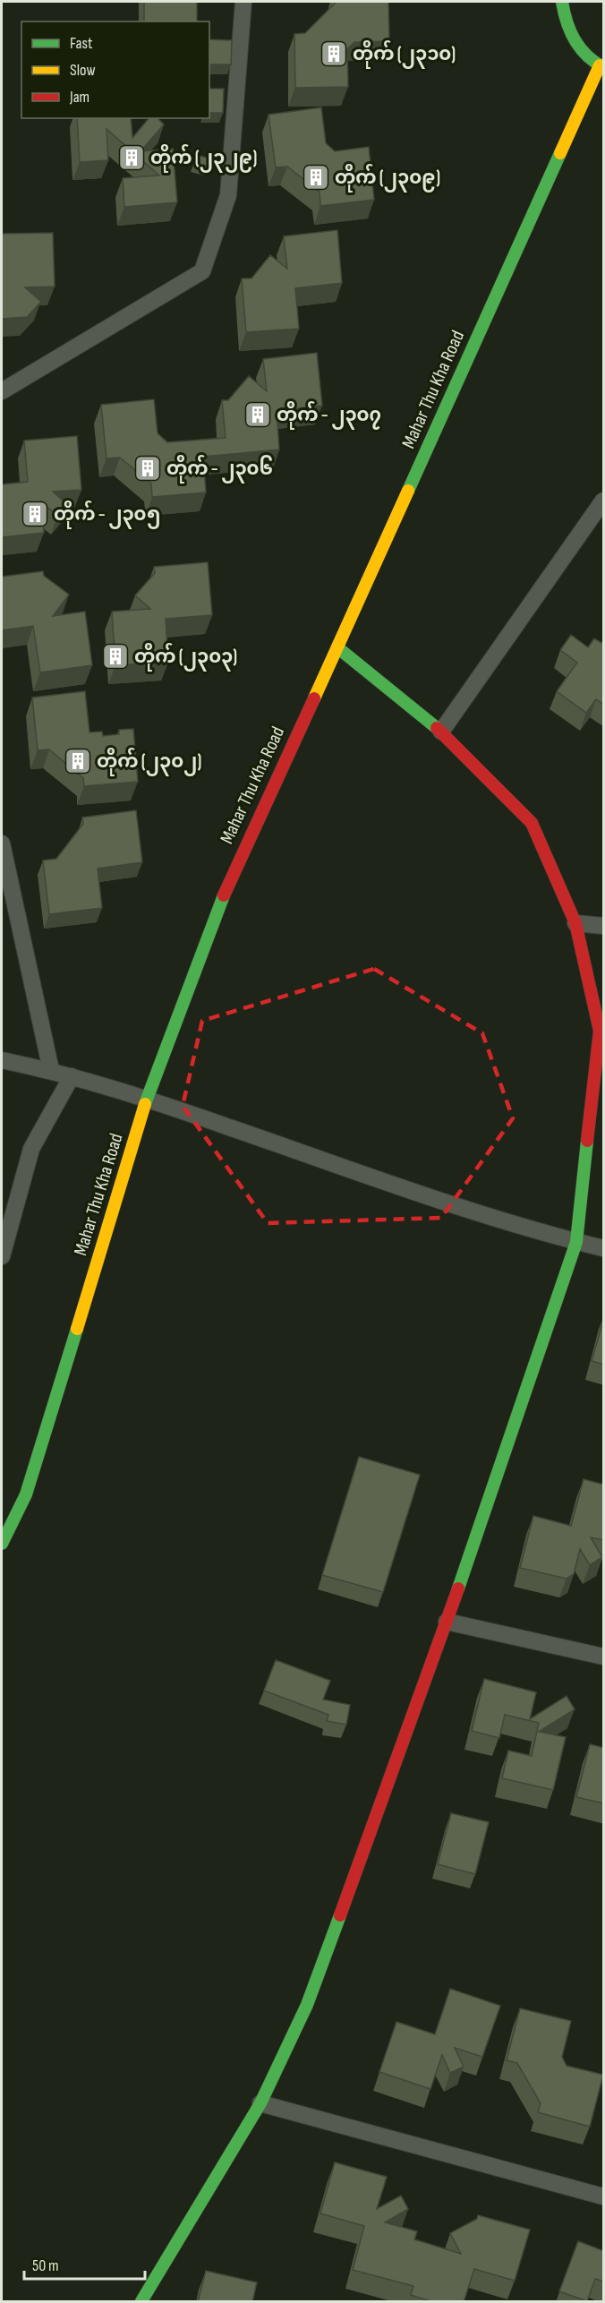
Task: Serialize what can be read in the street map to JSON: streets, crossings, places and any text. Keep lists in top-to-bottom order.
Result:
{
  "streets": {
    "street": ["Mahar Thu Kha Road"]
  },
  "places": {
    "building": [
      "တိုက် (၂၃၁၀)",
      "တိုက် (၂၃၂၉)",
      "တိုက် (၂၃၀၉)",
      "တိုက် - ၂၃၀၇",
      "တိုက် - ၂၃၀၆",
      "တိုက် - ၂၃၀၅",
      "တိုက် (၂၃၀၃)",
      "တိုက် (၂၃၀၂)"
    ]
  },
  "legend": ["Fast", "Slow", "Jam"],
  "scale_bar": "50 m"
}
